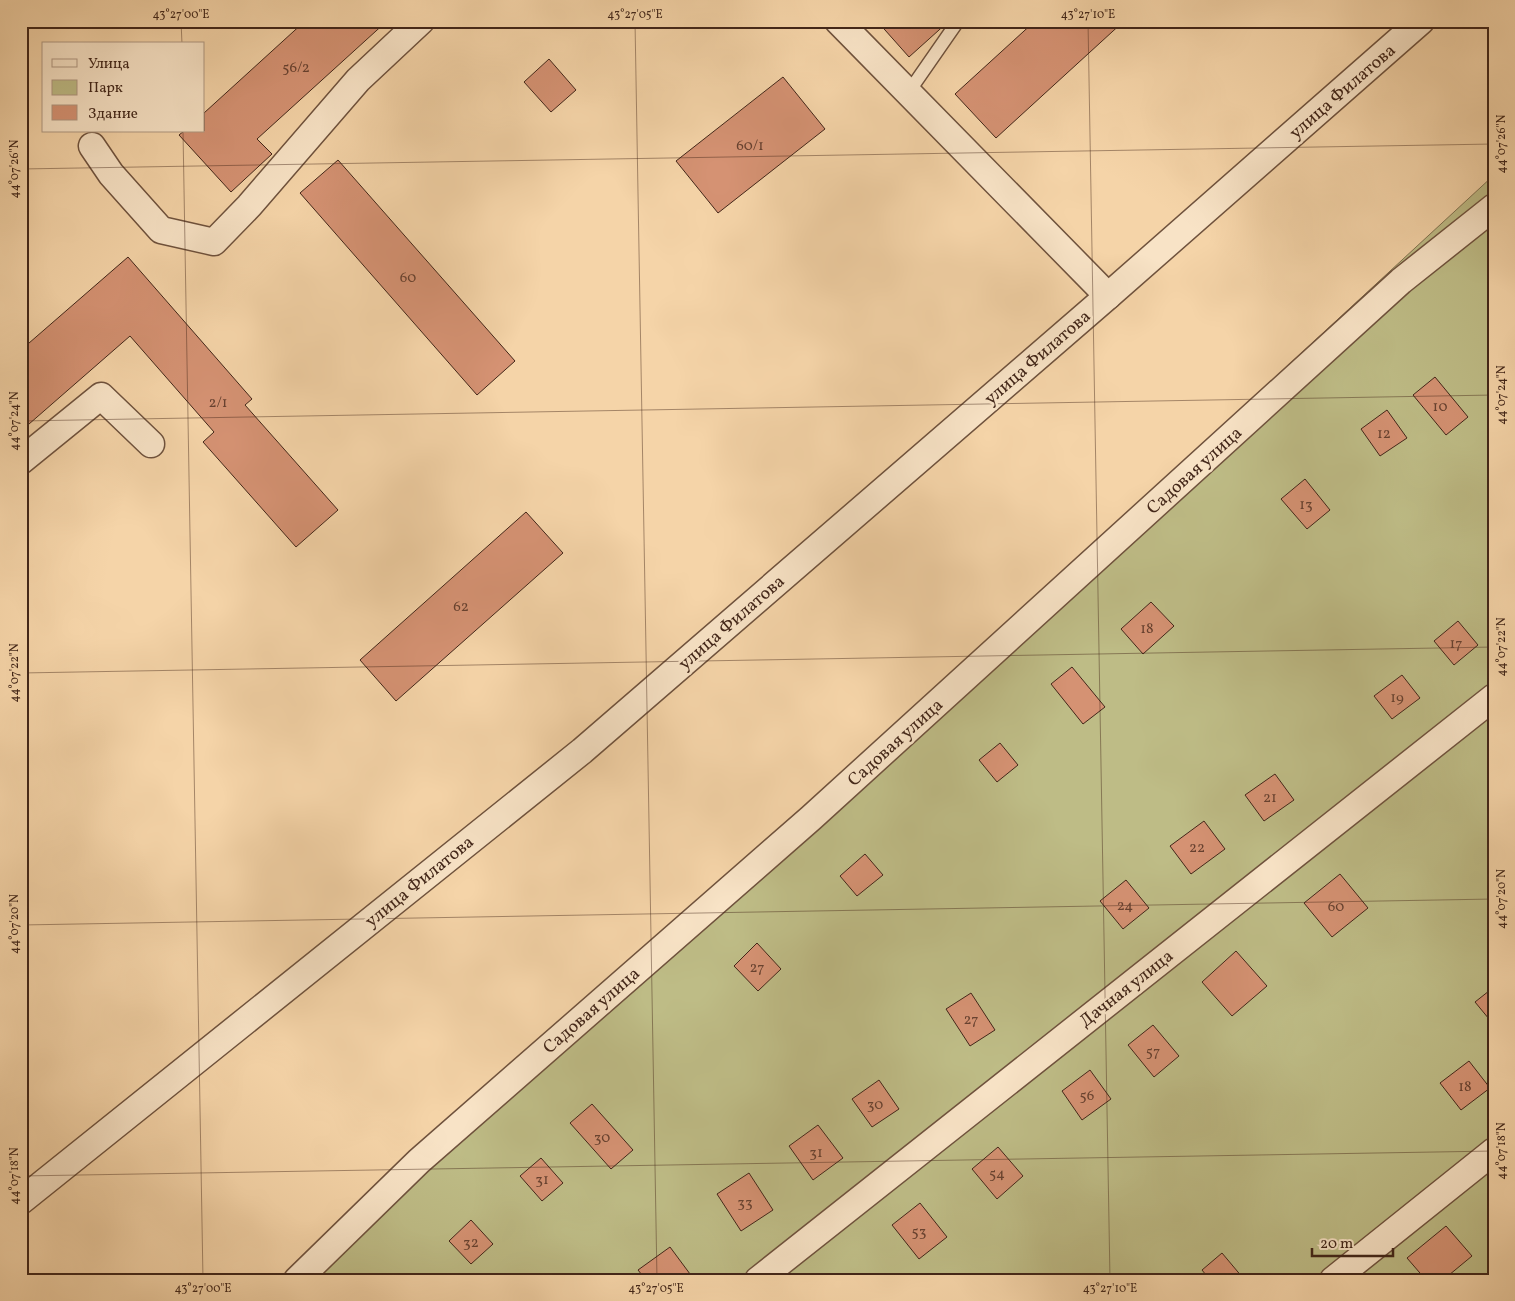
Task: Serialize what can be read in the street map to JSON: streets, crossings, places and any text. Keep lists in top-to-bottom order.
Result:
{
  "streets": {
    "street": ["улица Филатова", "Садовая улица", "Дачная улица"]
  },
  "house_numbers": [
    "56/2",
    "60/1",
    "60",
    "2/1",
    "10",
    "12",
    "13",
    "62",
    "18",
    "17",
    "19",
    "21",
    "22",
    "24",
    "60",
    "27",
    "27",
    "57",
    "18",
    "56",
    "30",
    "30",
    "31",
    "54",
    "31",
    "33",
    "53",
    "32"
  ],
  "legend": ["Улица", "Парк", "Здание"],
  "scale_bar": "20 m",
  "coordinates": [
    "43°27'00\"E",
    "43°27'05\"E",
    "43°27'10\"E",
    "44°07'26\"N",
    "44°07'24\"N",
    "44°07'22\"N",
    "44°07'20\"N",
    "44°07'18\"N"
  ]
}
